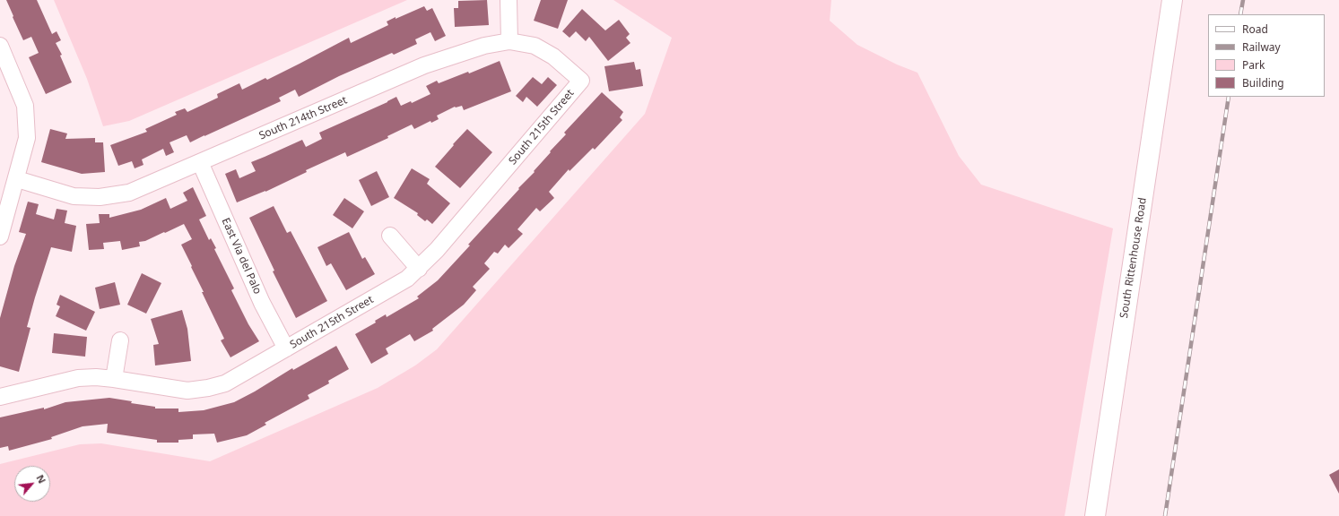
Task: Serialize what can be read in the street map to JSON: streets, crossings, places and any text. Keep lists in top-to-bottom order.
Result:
{
  "streets": {
    "main road": ["South Rittenhouse Road"],
    "street": ["South 214th Street", "South 215th Street", "East Via del Palo"]
  },
  "crossings": [
    ["South 214th Street", "South 215th Street"],
    ["South 214th Street", "East Via del Palo"],
    ["South 215th Street", "East Via del Palo"]
  ],
  "legend": [
    "Road",
    "Railway",
    "Park",
    "Building"
  ],
  "north": "top right"
}
